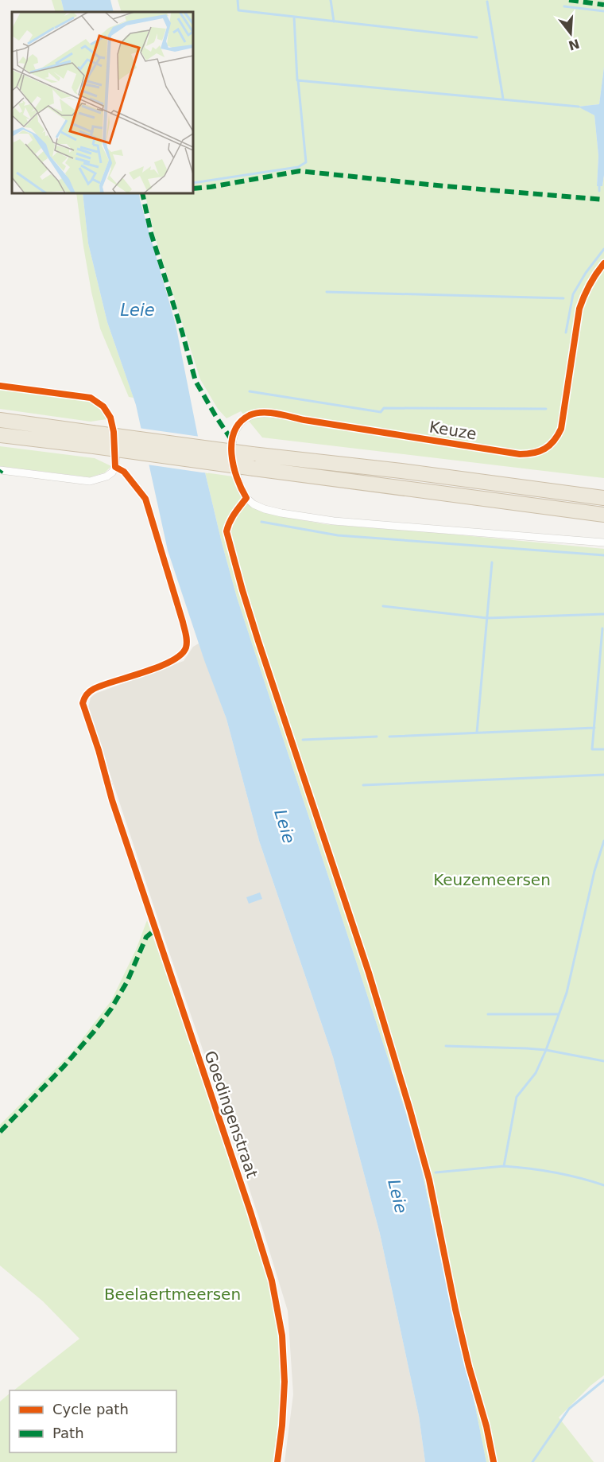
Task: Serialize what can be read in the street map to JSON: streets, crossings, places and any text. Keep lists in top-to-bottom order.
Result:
{
  "streets": {
    "street": ["Keuze", "Goedingenstraat"]
  },
  "water": ["Leie"],
  "parks": ["Keuzemeersen", "Beelaertmeersen"],
  "legend": ["Cycle path", "Path"],
  "north": "bottom"
}
